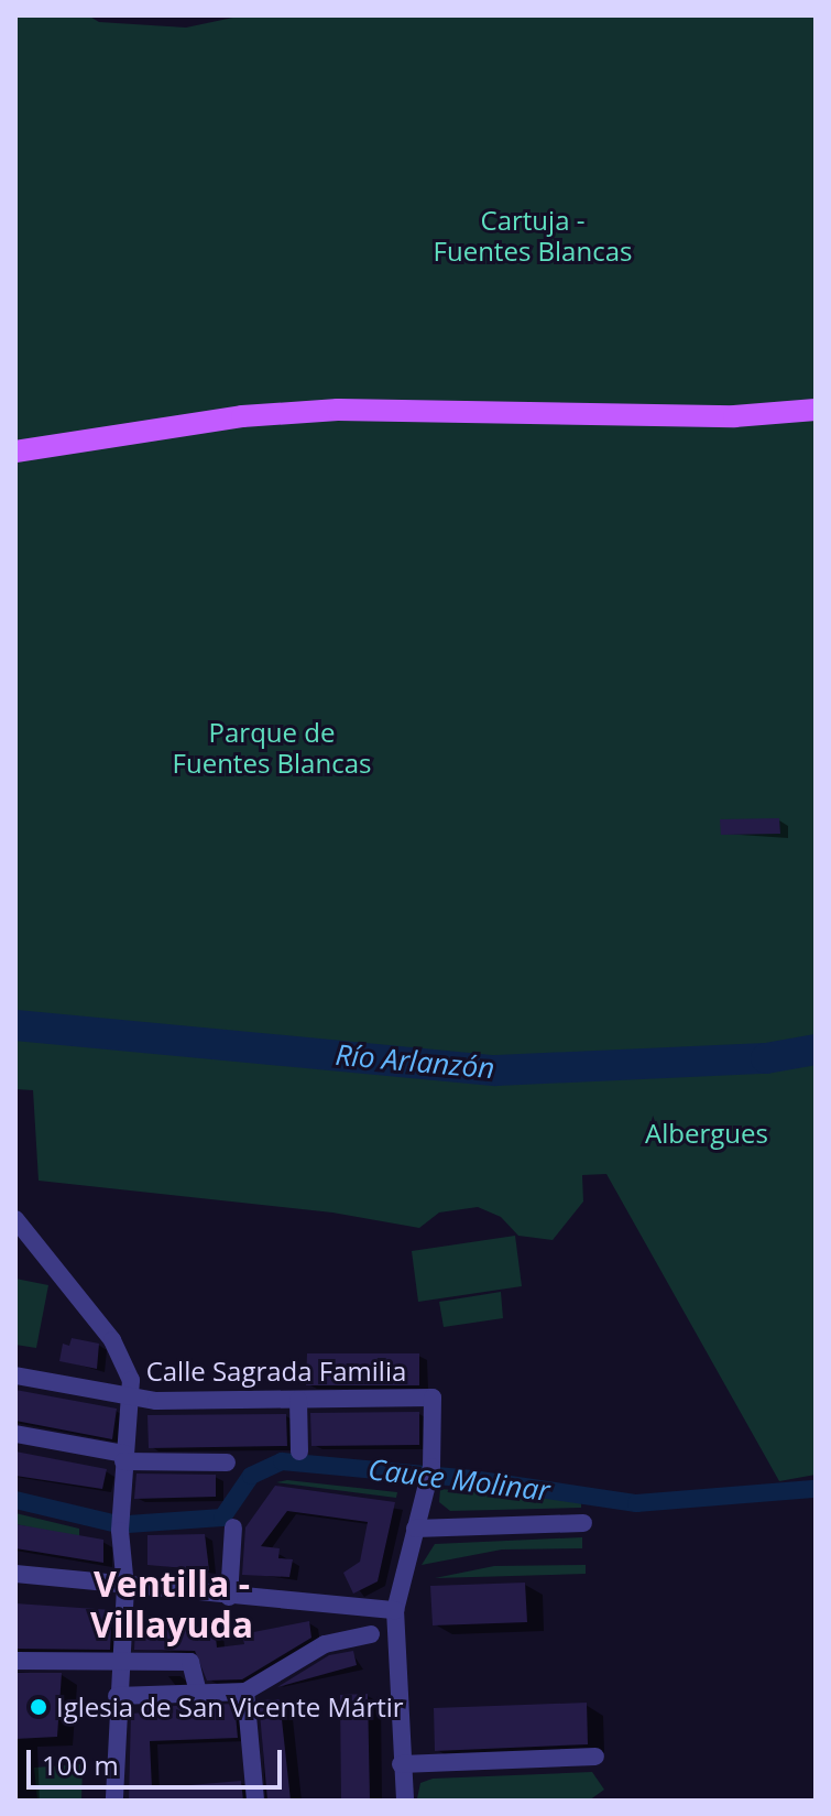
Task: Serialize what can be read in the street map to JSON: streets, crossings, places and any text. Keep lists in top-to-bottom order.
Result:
{
  "streets": {
    "street": ["Calle Sagrada Familia"]
  },
  "districts": ["Ventilla - Villayuda"],
  "water": ["Río Arlanzón", "Cauce Molinar"],
  "parks": ["Cartuja - Fuentes Blancas", "Parque de Fuentes Blancas", "Albergues"],
  "places": ["Iglesia de San Vicente Mártir"],
  "scale_bar": "100 m"
}
